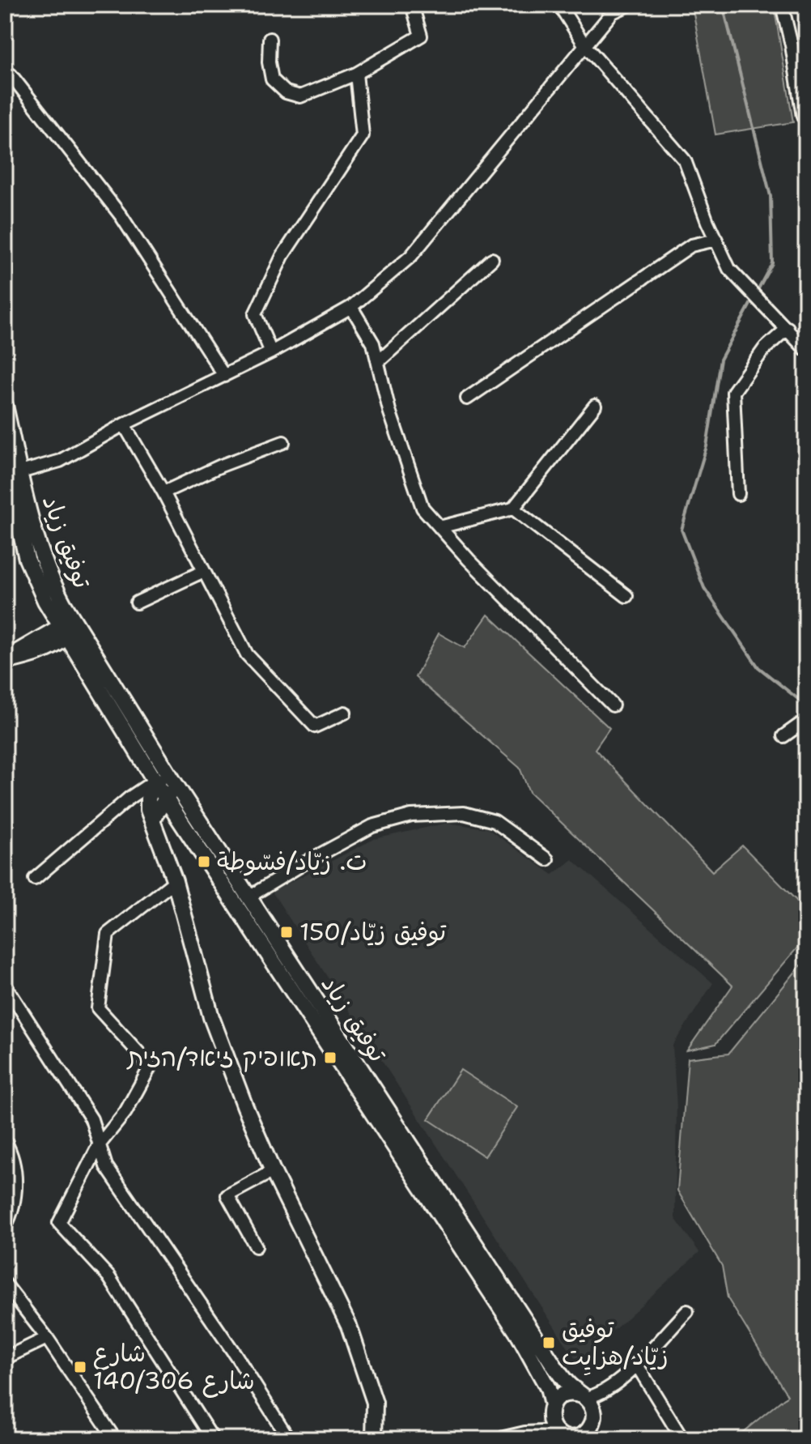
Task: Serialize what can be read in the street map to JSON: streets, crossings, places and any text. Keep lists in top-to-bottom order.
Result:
{
  "streets": {
    "main road": ["توفيق زياد"]
  },
  "places": {
    "transit": [
      "ت. زيّاد/فسّوطة",
      "توفيق زيّاد/150",
      "תאופיק זיאד/הזית",
      "توفيق زيّاد/هزايِت",
      "شارع 140/شارع 306"
    ]
  }
}
